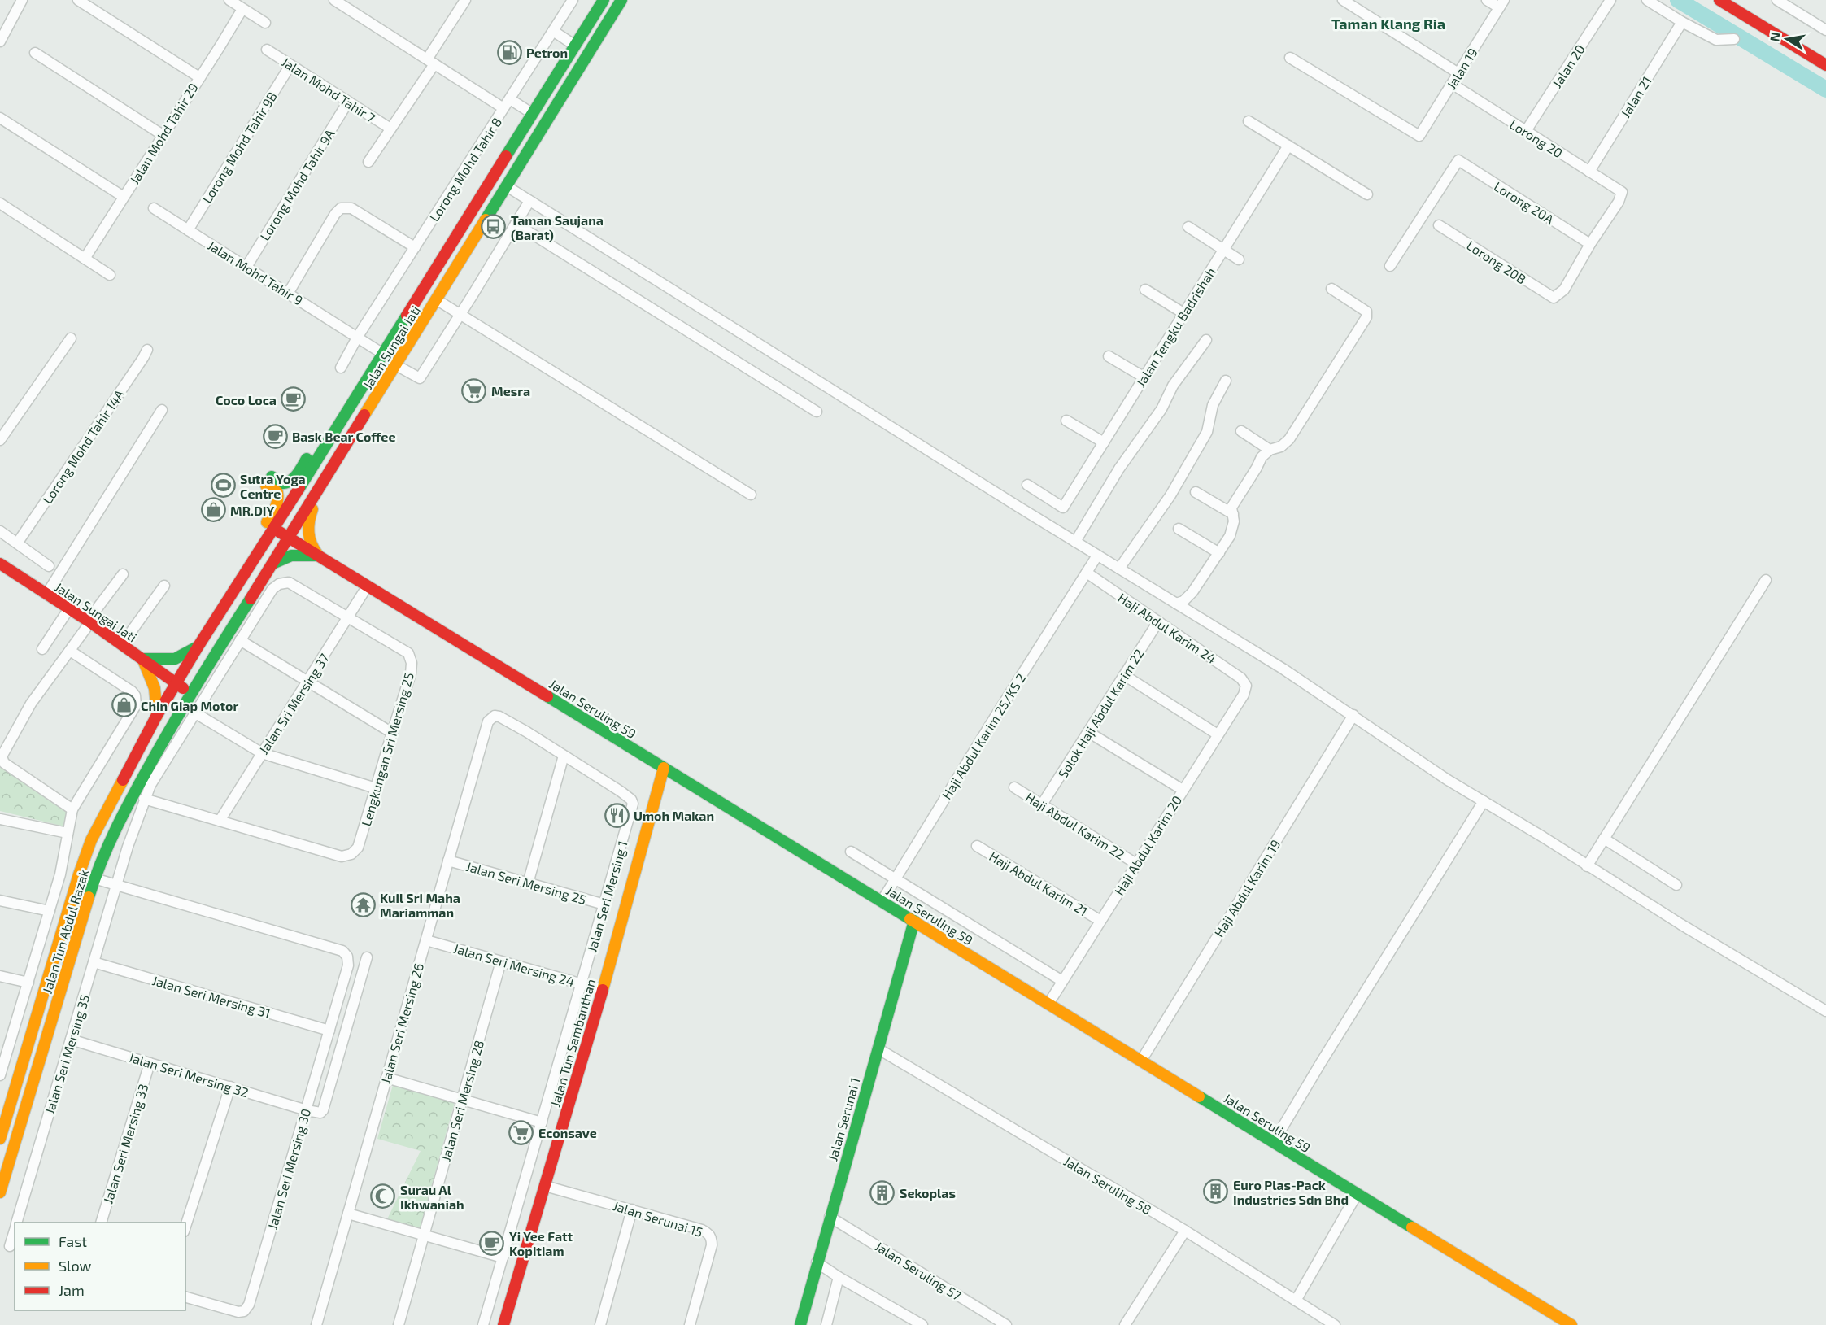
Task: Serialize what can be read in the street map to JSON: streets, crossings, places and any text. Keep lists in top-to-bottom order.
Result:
{
  "streets": {
    "main road": [
      "Jalan Sungai Jati",
      "Jalan Seruling 59",
      "Jalan Tun Abdul Razak",
      "Jalan Tun Sambanthan",
      "Jalan Serunai 1"
    ],
    "street": [
      "Jalan 20",
      "Jalan 19",
      "Jalan Mohd Tahir 7",
      "Jalan 21",
      "Jalan Mohd Tahir 29",
      "Lorong 20",
      "Lorong Mohd Tahir 9B",
      "Lorong Mohd Tahir 8",
      "Lorong Mohd Tahir 9A",
      "Lorong 20A",
      "Lorong 20B",
      "Jalan Mohd Tahir 9",
      "Jalan Tengku Badrishah",
      "Lorong Mohd Tahir 14A",
      "Haji Abdul Karim 24",
      "Jalan Sri Mersing 37",
      "Solok Haji Abdul Karim 22",
      "Haji Abdul Karim 25/KS 2",
      "Lengkungan Sri Mersing 25",
      "Haji Abdul Karim 22",
      "Haji Abdul Karim 20",
      "Jalan Seri Mersing 25",
      "Haji Abdul Karim 21",
      "Haji Abdul Karim 19",
      "Jalan Seri Mersing 1",
      "Jalan Seri Mersing 24",
      "Jalan Seri Mersing 31",
      "Jalan Seri Mersing 26",
      "Jalan Seri Mersing 35",
      "Jalan Seri Mersing 32",
      "Jalan Seri Mersing 28",
      "Jalan Seri Mersing 33",
      "Jalan Seri Mersing 30",
      "Jalan Seruling 58",
      "Jalan Serunai 15",
      "Jalan Seruling 57"
    ]
  },
  "crossings": [
    ["Jalan 20", "Lorong 20"],
    ["Jalan 19", "Lorong 20"],
    ["Jalan Mohd Tahir 7", "Lorong Mohd Tahir 9B"],
    ["Jalan Mohd Tahir 7", "Lorong Mohd Tahir 9A"],
    ["Jalan 21", "Lorong 20"],
    ["Lorong 20", "Lorong 20A"],
    ["Lorong 20", "Lorong 20B"],
    ["Lorong Mohd Tahir 9B", "Jalan Mohd Tahir 9"],
    ["Lorong Mohd Tahir 8", "Jalan Mohd Tahir 9"],
    ["Lorong Mohd Tahir 9A", "Jalan Mohd Tahir 9"],
    ["Lorong 20A", "Lorong 20B"],
    ["Jalan Mohd Tahir 9", "Jalan Sungai Jati"],
    ["Jalan Sungai Jati", "Jalan Seruling 59"],
    ["Jalan Sungai Jati", "Jalan Tun Abdul Razak"],
    ["Haji Abdul Karim 24", "Solok Haji Abdul Karim 22"],
    ["Haji Abdul Karim 24", "Haji Abdul Karim 25/KS 2"],
    ["Haji Abdul Karim 24", "Haji Abdul Karim 20"],
    ["Jalan Sri Mersing 37", "Jalan Seruling 59"],
    ["Jalan Sri Mersing 37", "Lengkungan Sri Mersing 25"],
    ["Jalan Seruling 59", "Haji Abdul Karim 25/KS 2"],
    ["Jalan Seruling 59", "Haji Abdul Karim 20"],
    ["Jalan Seruling 59", "Haji Abdul Karim 19"],
    ["Jalan Seruling 59", "Jalan Tun Sambanthan"],
    ["Jalan Seruling 59", "Jalan Serunai 1"],
    ["Solok Haji Abdul Karim 22", "Haji Abdul Karim 22"],
    ["Lengkungan Sri Mersing 25", "Jalan Seri Mersing 35"],
    ["Lengkungan Sri Mersing 25", "Jalan Seri Mersing 30"],
    ["Haji Abdul Karim 22", "Haji Abdul Karim 20"],
    ["Haji Abdul Karim 20", "Haji Abdul Karim 21"],
    ["Jalan Seri Mersing 25", "Jalan Seri Mersing 1"],
    ["Jalan Seri Mersing 25", "Jalan Seri Mersing 26"],
    ["Jalan Seri Mersing 1", "Jalan Seri Mersing 24"],
    ["Jalan Seri Mersing 1", "Jalan Seri Mersing 26"],
    ["Jalan Seri Mersing 1", "Jalan Tun Sambanthan"],
    ["Jalan Seri Mersing 24", "Jalan Seri Mersing 26"],
    ["Jalan Seri Mersing 24", "Jalan Tun Sambanthan"],
    ["Jalan Seri Mersing 24", "Jalan Seri Mersing 28"],
    ["Jalan Seri Mersing 31", "Jalan Seri Mersing 35"],
    ["Jalan Seri Mersing 31", "Jalan Seri Mersing 30"],
    ["Jalan Tun Sambanthan", "Jalan Serunai 15"],
    ["Jalan Seri Mersing 35", "Jalan Seri Mersing 32"],
    ["Jalan Seri Mersing 35", "Jalan Seri Mersing 30"],
    ["Jalan Seri Mersing 32", "Jalan Seri Mersing 33"],
    ["Jalan Seri Mersing 32", "Jalan Seri Mersing 30"],
    ["Jalan Serunai 1", "Jalan Seruling 58"],
    ["Jalan Serunai 1", "Jalan Seruling 57"]
  ],
  "districts": ["Taman Klang Ria"],
  "places": {
    "fuel station": ["Petron"],
    "bus stop": ["Taman Saujana (Barat)"],
    "supermarket": ["Mesra", "Econsave"],
    "cafe": ["Coco Loca", "Bask Bear Coffee", "Yi Yee Fatt Kopitiam"],
    "sports": ["Sutra Yoga Centre"],
    "shop": ["MR.DIY", "Chin Giap Motor"],
    "restaurant": ["Umoh Makan"],
    "temple": ["Kuil Sri Maha Mariamman"],
    "building": ["Euro Plas-Pack Industries Sdn Bhd", "Sekoplas"],
    "mosque": ["Surau Al Ikhwaniah"]
  },
  "legend": ["Fast", "Slow", "Jam"],
  "north": "left"
}
